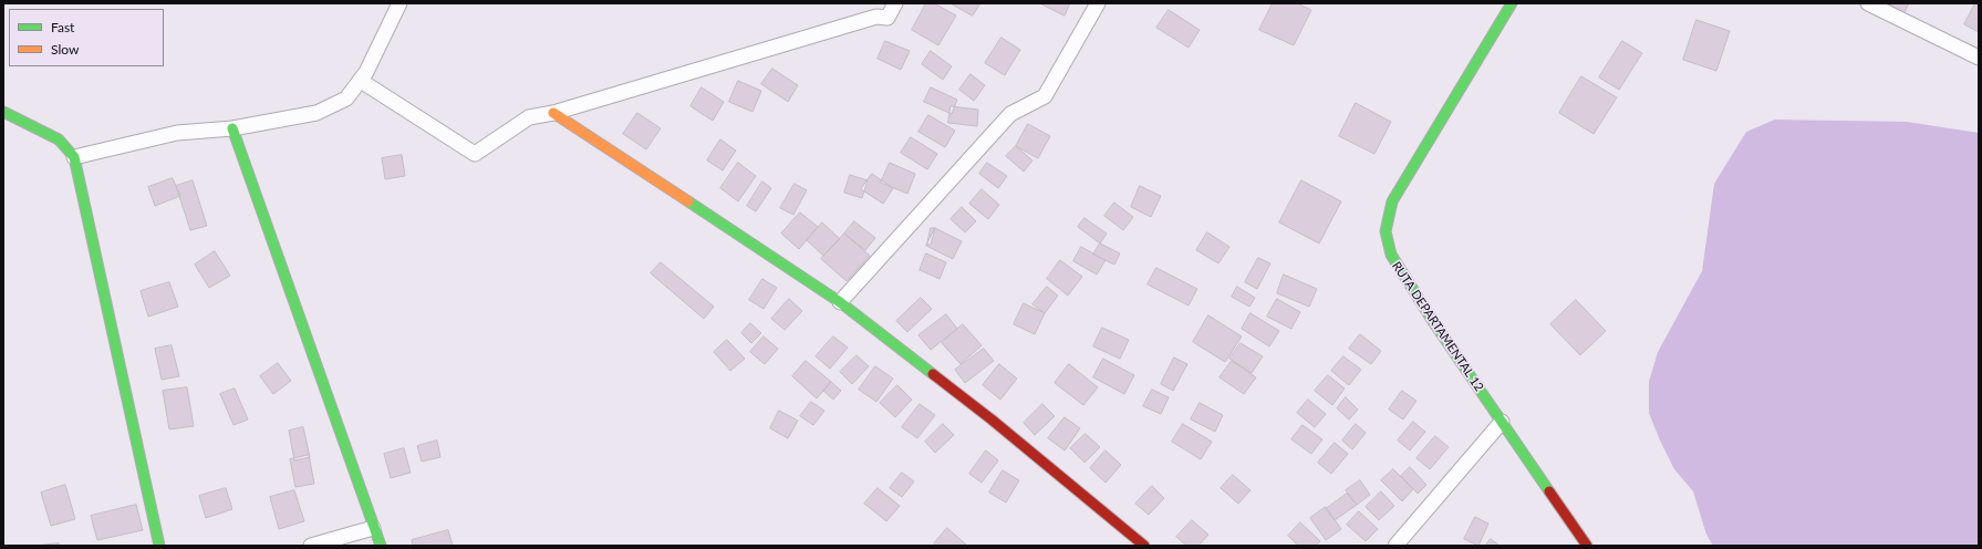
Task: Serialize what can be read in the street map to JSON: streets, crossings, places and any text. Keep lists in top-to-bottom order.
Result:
{
  "streets": {
    "street": ["RUTA DEPARTAMENTAL 12"]
  },
  "legend": ["Fast", "Slow"]
}
